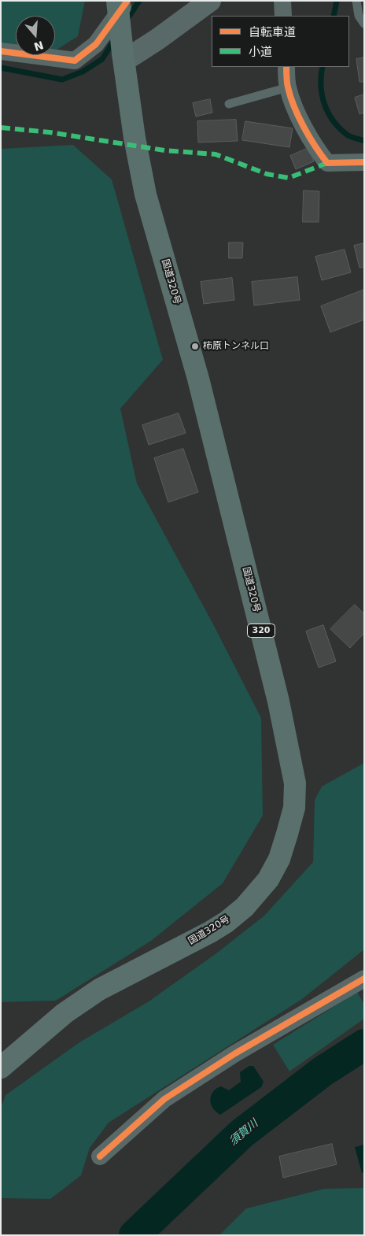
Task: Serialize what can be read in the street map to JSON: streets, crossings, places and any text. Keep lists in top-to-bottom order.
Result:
{
  "streets": {
    "highway": ["国道320号", "320"]
  },
  "water": ["須賀川"],
  "places": ["柿原トンネル口"],
  "legend": ["自転車道", "小道"],
  "north": "bottom"
}
